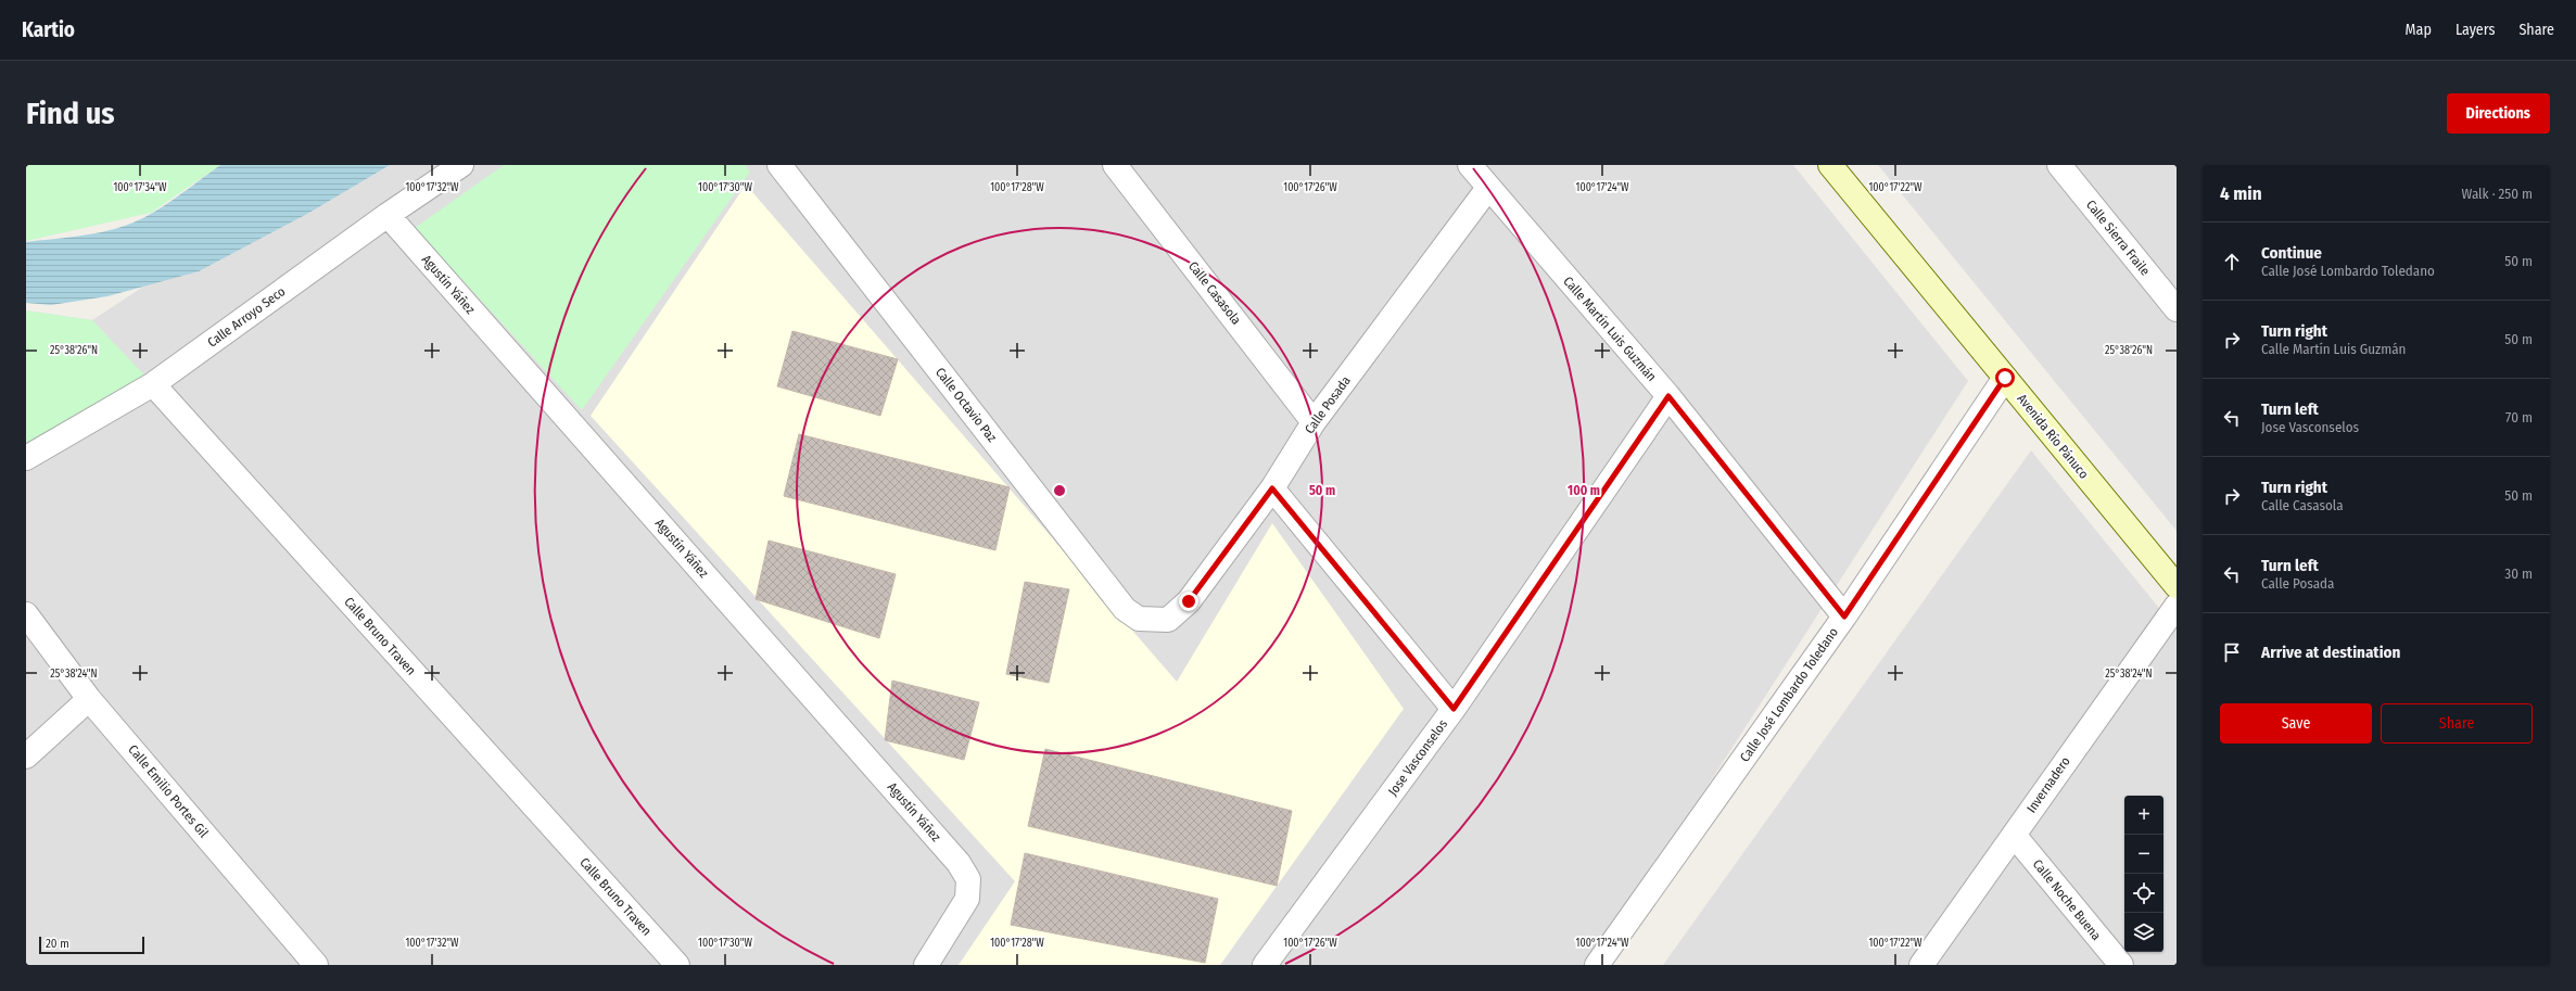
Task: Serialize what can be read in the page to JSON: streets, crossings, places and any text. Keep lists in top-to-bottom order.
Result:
{
  "streets": {
    "street": [
      "Calle Sierra Fraile",
      "Agustín Yáñez",
      "Calle Casasola",
      "Calle Arroyo Seco",
      "Calle Martín Luis Guzmán",
      "Calle Octavio Paz",
      "Calle Posada",
      "Avenida Río Pánuco",
      "Calle Bruno Traven",
      "Calle José Lombardo Toledano",
      "Jose Vasconselos",
      "Invernadero",
      "Calle Emilio Portes Gil",
      "Calle Noche Buena"
    ]
  },
  "crossings": [
    ["Agustín Yáñez", "Calle Arroyo Seco"],
    ["Calle Casasola", "Calle Posada"],
    ["Calle Arroyo Seco", "Calle Bruno Traven"],
    ["Calle Martín Luis Guzmán", "Calle Posada"],
    ["Calle Martín Luis Guzmán", "Calle José Lombardo Toledano"],
    ["Calle Martín Luis Guzmán", "Jose Vasconselos"],
    ["Calle Octavio Paz", "Calle Posada"],
    ["Avenida Río Pánuco", "Calle José Lombardo Toledano"],
    ["Invernadero", "Calle Noche Buena"]
  ],
  "scale_bar": "20 m",
  "page": {
    "header": "Kartio",
    "nav": ["Map", "Layers", "Share"],
    "buttons": [
      "Directions",
      ["Save", "Share"]
    ],
    "title": "Find us",
    "heading": ["4 min", "Walk · 250 m"],
    "list": [
      ["Continue", "Calle José Lombardo Toledano", "50 m"],
      ["Turn right", "Calle Martín Luis Guzmán", "50 m"],
      ["Turn left", "Jose Vasconselos", "70 m"],
      ["Turn right", "Calle Casasola", "50 m"],
      ["Turn left", "Calle Posada", "30 m"],
      "Arrive at destination"
    ],
    "map_buttons": ["+", "−"],
    "scale": "20 m"
  },
  "coordinates": [
    "100°17'34\"W",
    "100°17'32\"W",
    "100°17'30\"W",
    "100°17'28\"W",
    "100°17'26\"W",
    "100°17'24\"W",
    "100°17'22\"W",
    "25°38'26\"N",
    "25°38'24\"N"
  ],
  "rings": ["50 m", "100 m"]
}
